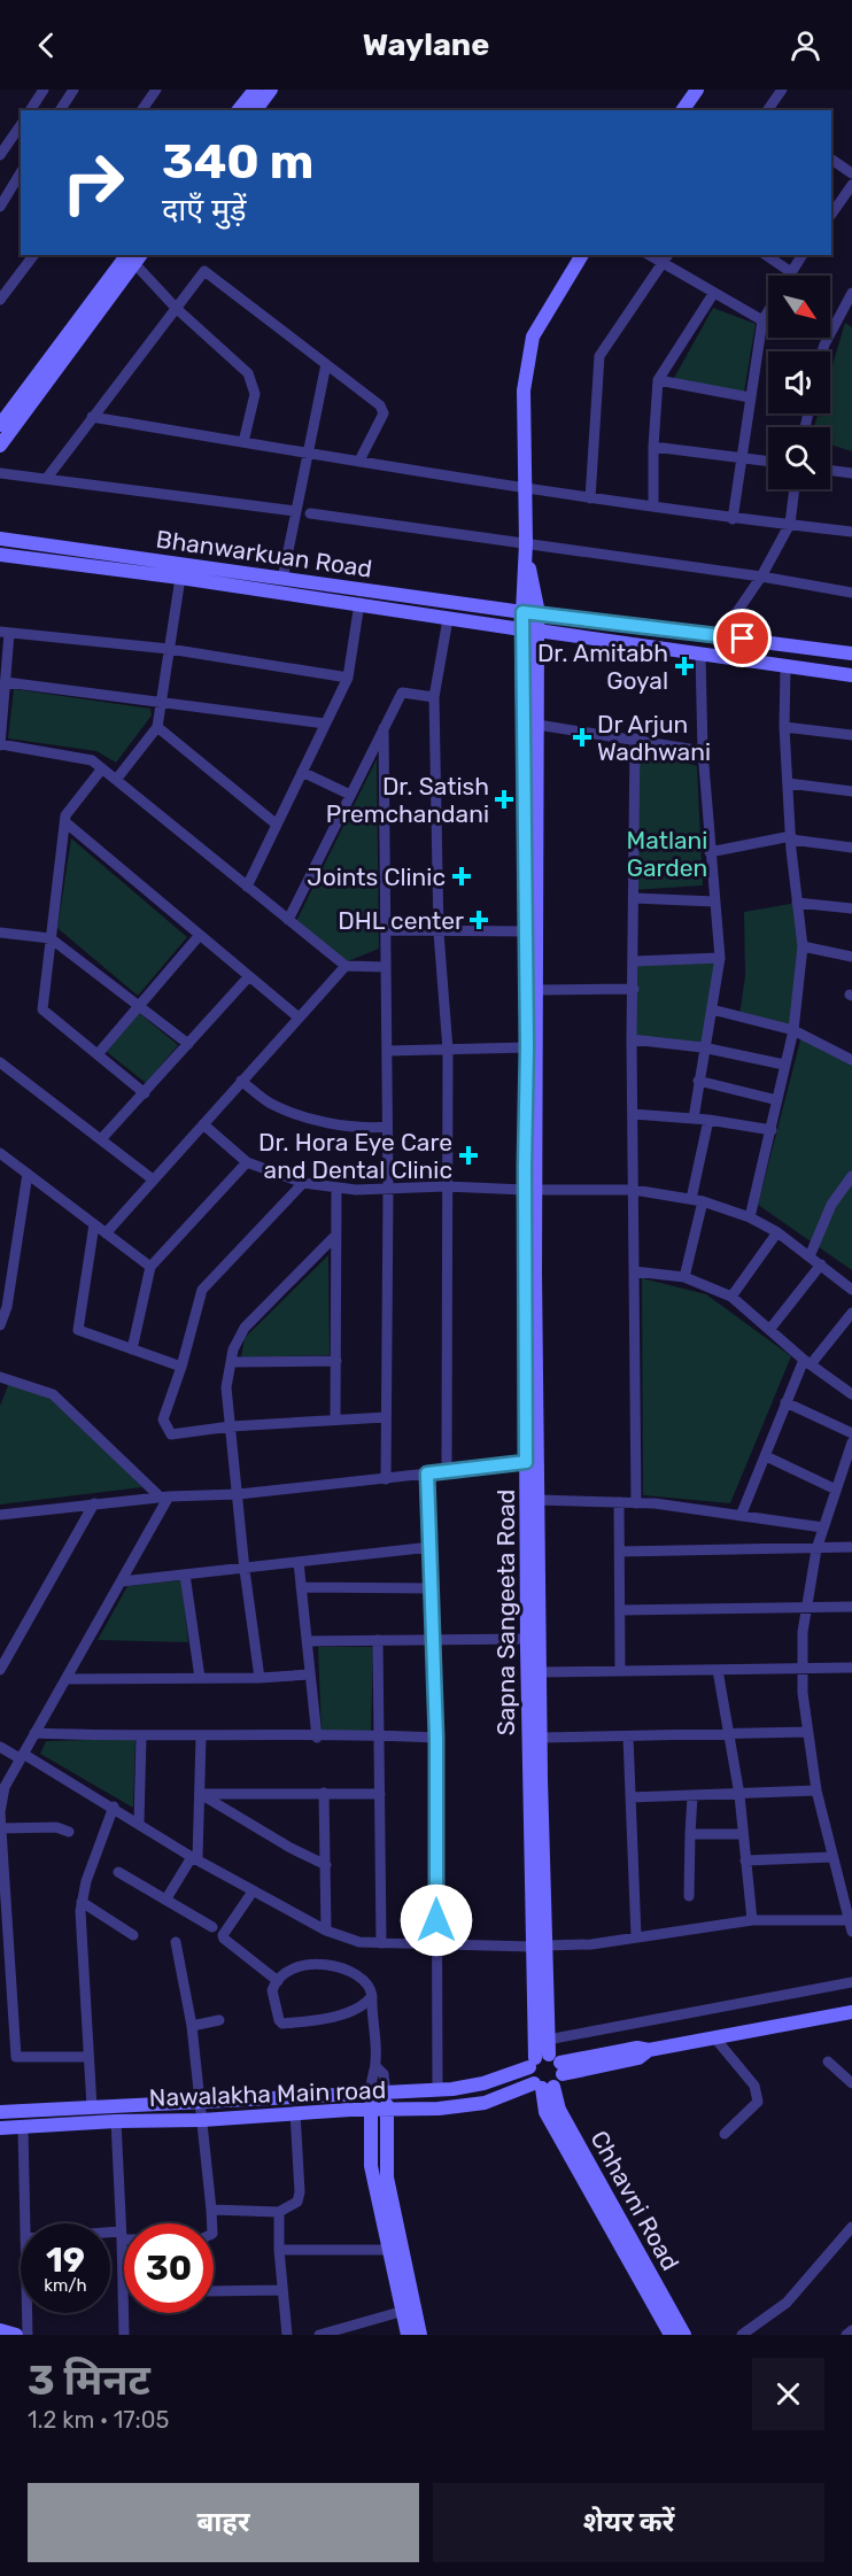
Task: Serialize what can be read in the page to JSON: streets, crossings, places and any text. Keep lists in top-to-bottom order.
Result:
{
  "streets": {
    "main road": [
      "Bhanwarkuan Road",
      "Sapna Sangeeta Road",
      "Nawalakha Main road",
      "Chhavni Road"
    ]
  },
  "crossings": [
    ["Bhanwarkuan Road", "Sapna Sangeeta Road"],
    ["Sapna Sangeeta Road", "Nawalakha Main road"],
    ["Nawalakha Main road", "Chhavni Road"]
  ],
  "parks": ["Matlani Garden"],
  "places": {
    "health": [
      "Dr. Amitabh Goyal",
      "Dr Arjun Wadhwani",
      "Dr. Satish Premchandani",
      "Joints Clinic",
      "DHL center",
      "Dr. Hora Eye Care and Dental Clinic"
    ]
  },
  "north": "bottom right",
  "page": {
    "header": "Waylane",
    "turn": ["340 m", "दाएँ मुड़ें"],
    "speed": "19 km/h",
    "limit": "30",
    "heading": ["3 मिनट", "1.2 km · 17:05"],
    "buttons": ["बाहर", "शेयर करें"]
  }
}
